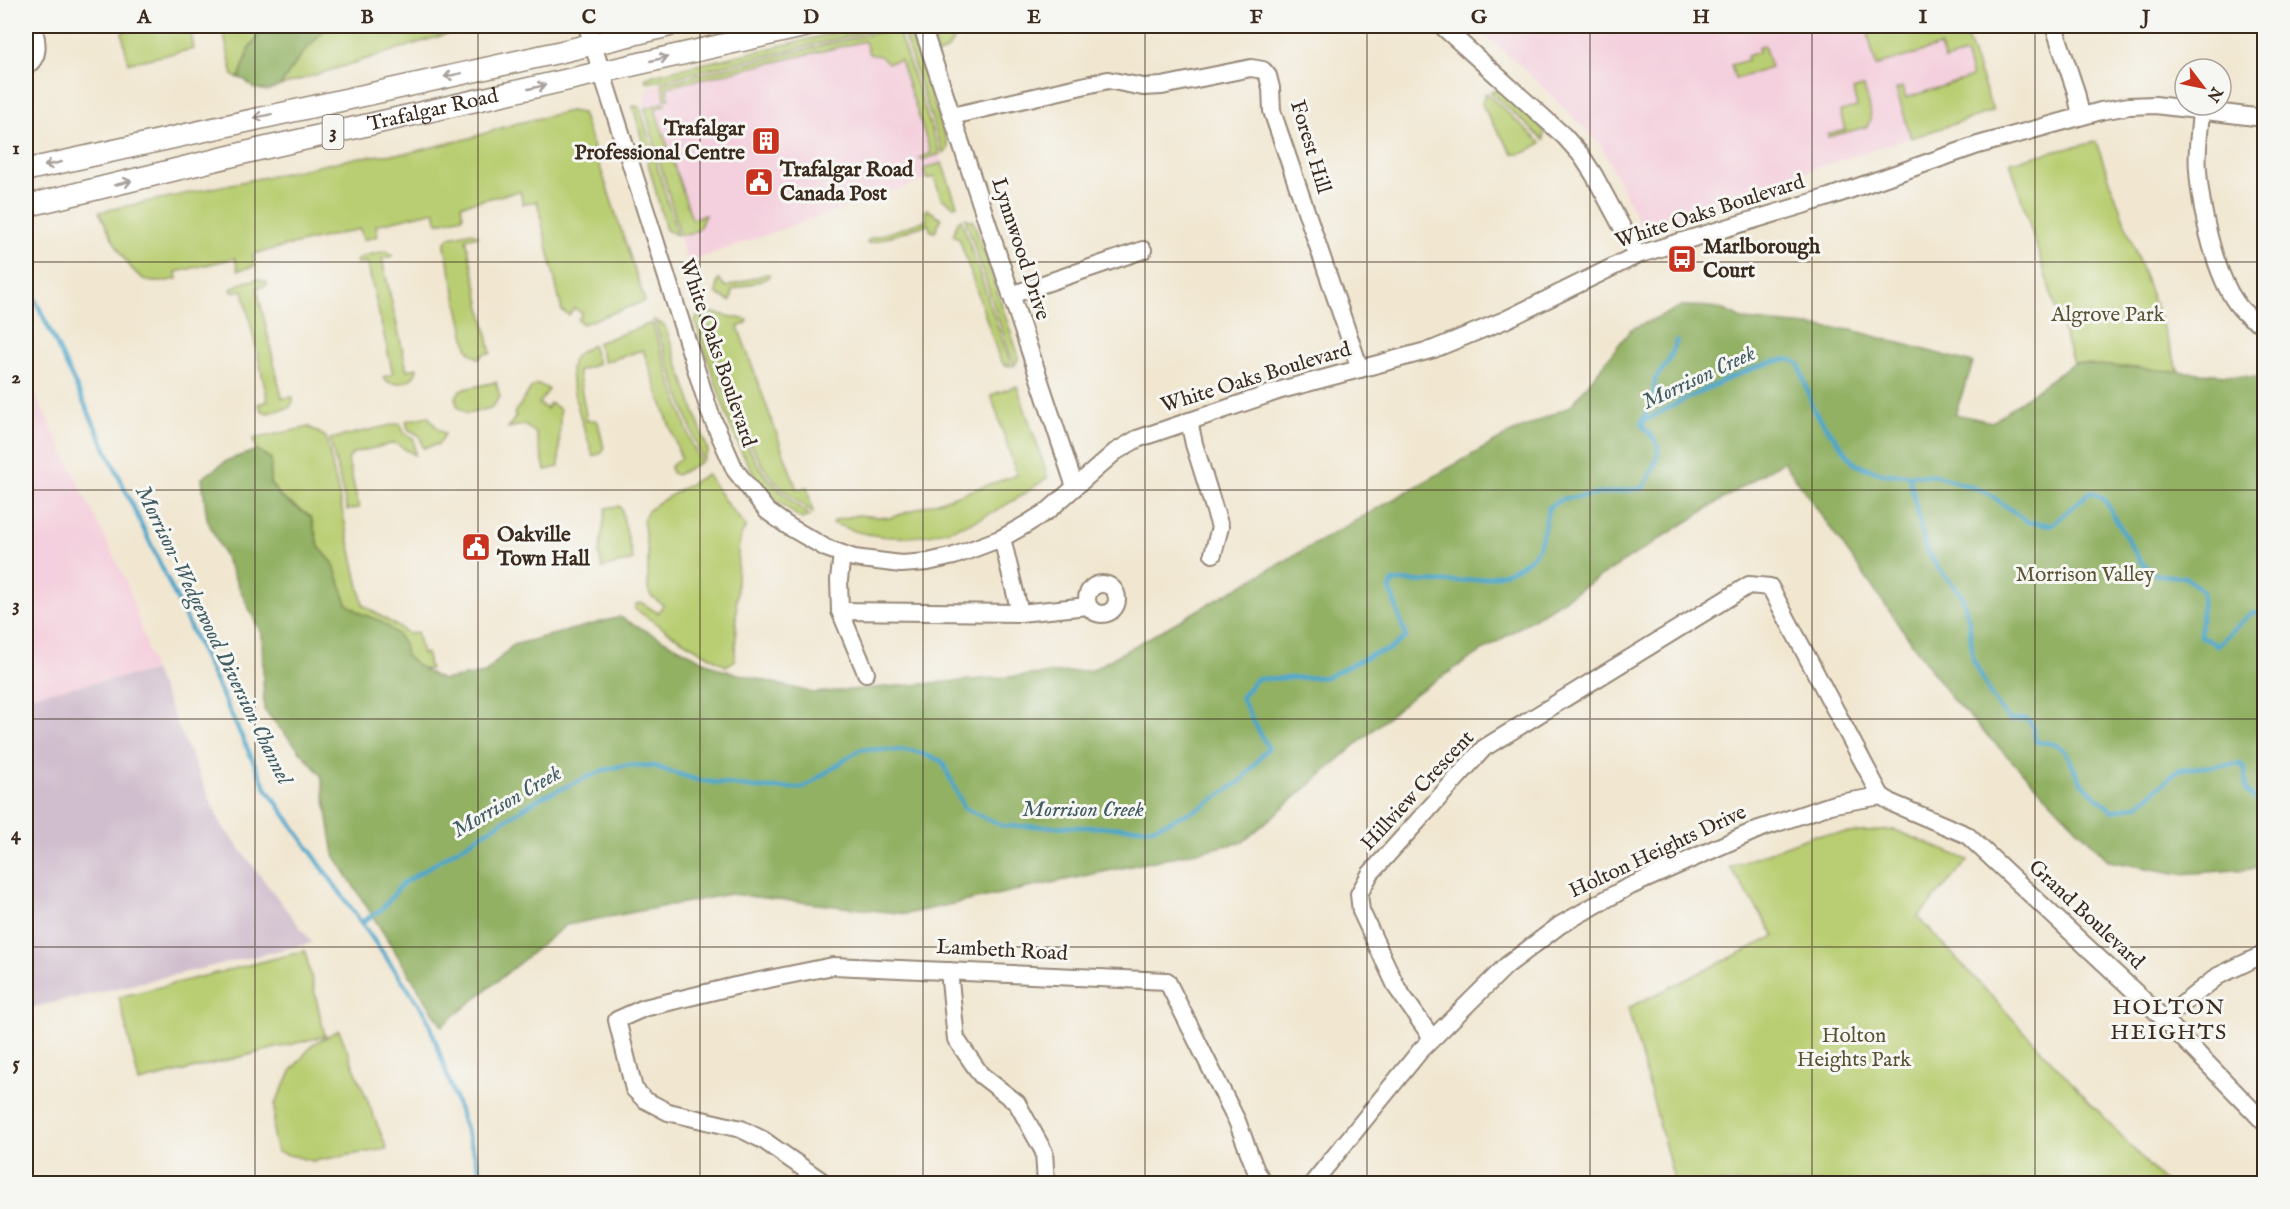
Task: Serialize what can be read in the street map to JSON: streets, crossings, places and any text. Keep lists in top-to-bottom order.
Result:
{
  "streets": {
    "main road": ["Trafalgar Road", "3"],
    "street": [
      "Forest Hill",
      "White Oaks Boulevard",
      "Lynnwood Drive",
      "Hillview Crescent",
      "Holton Heights Drive",
      "Grand Boulevard",
      "Lambeth Road"
    ]
  },
  "crossings": [
    ["Trafalgar Road", "White Oaks Boulevard"],
    ["Forest Hill", "White Oaks Boulevard"],
    ["Forest Hill", "Lynnwood Drive"],
    ["White Oaks Boulevard", "Lynnwood Drive"],
    ["Hillview Crescent", "Holton Heights Drive"],
    ["Hillview Crescent", "Grand Boulevard"],
    ["Holton Heights Drive", "Grand Boulevard"]
  ],
  "districts": ["HOLTON HEIGHTS"],
  "water": ["Morrison Creek", "Morrison-Wedgewood Diversion Channel"],
  "parks": ["Algrove Park", "Morrison Valley", "Holton Heights Park"],
  "places": {
    "building": ["Trafalgar Professional Centre"],
    "public building": ["Trafalgar Road Canada Post", "Oakville Town Hall"],
    "bus stop": ["Marlborough Court"]
  },
  "north": "bottom right",
  "grid": {
    "columns": [
      "A",
      "B",
      "C",
      "D",
      "E",
      "F",
      "G",
      "H",
      "I",
      "J"
    ],
    "rows": [
      "1",
      "2",
      "3",
      "4",
      "5"
    ]
  }
}
